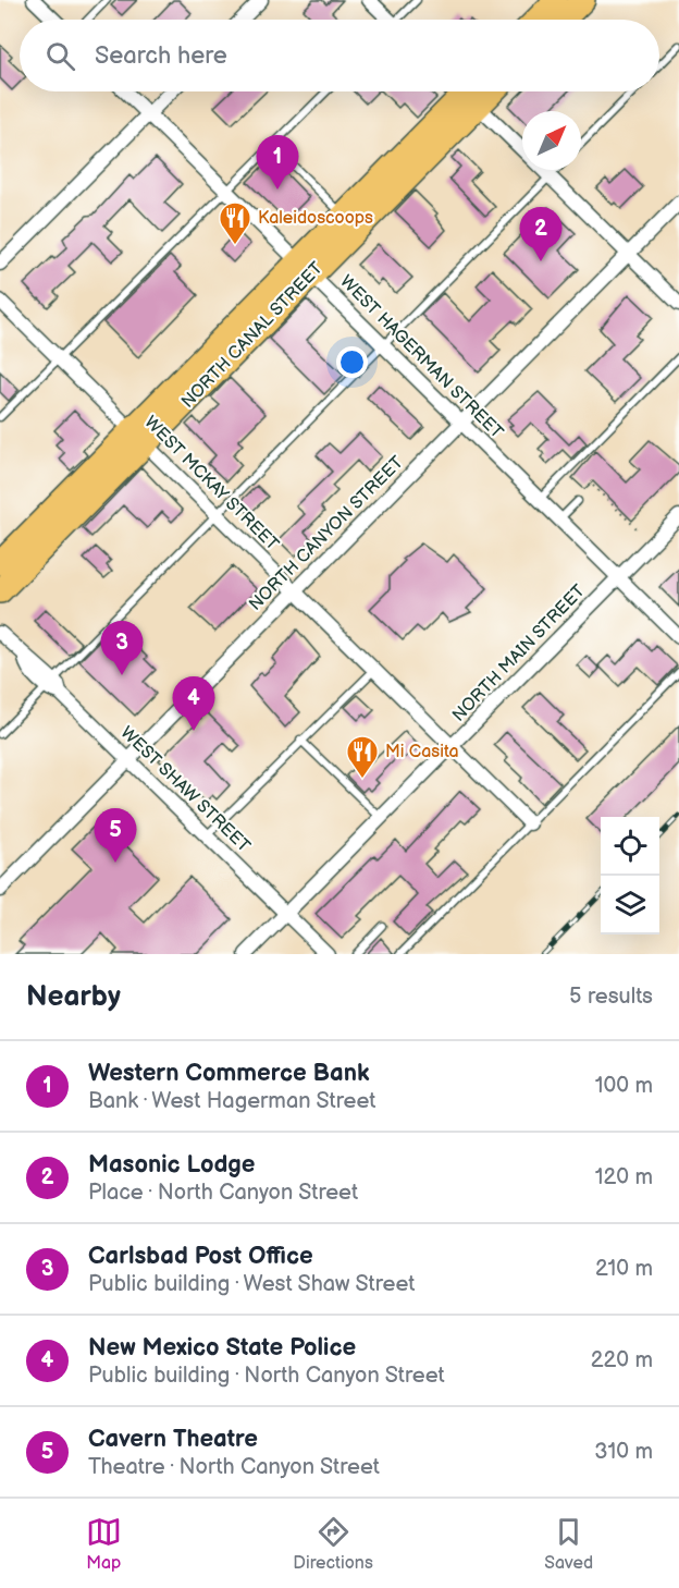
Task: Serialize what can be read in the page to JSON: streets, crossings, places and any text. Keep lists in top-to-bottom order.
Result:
{
  "streets": {
    "highway": ["NORTH CANAL STREET"],
    "street": [
      "WEST HAGERMAN STREET",
      "WEST MCKAY STREET",
      "NORTH CANYON STREET",
      "NORTH MAIN STREET",
      "WEST SHAW STREET"
    ]
  },
  "crossings": [
    ["NORTH CANAL STREET", "WEST HAGERMAN STREET"],
    ["NORTH CANAL STREET", "WEST MCKAY STREET"],
    ["WEST HAGERMAN STREET", "NORTH CANYON STREET"],
    ["WEST HAGERMAN STREET", "NORTH MAIN STREET"],
    ["WEST MCKAY STREET", "NORTH CANYON STREET"],
    ["WEST MCKAY STREET", "NORTH MAIN STREET"],
    ["NORTH CANYON STREET", "WEST SHAW STREET"],
    ["NORTH MAIN STREET", "WEST SHAW STREET"]
  ],
  "places": {
    "restaurant": ["Kaleidoscoops", "Mi Casita"]
  },
  "north": "top right",
  "page": {
    "search": "Search here",
    "pins": [
      "1",
      "2",
      "3",
      "4",
      "5"
    ],
    "heading": ["Nearby", "5 results"],
    "list": [
      {
        "mark": "1",
        "name": "Western Commerce Bank",
        "note": "Bank · West Hagerman Street",
        "value": "100 m"
      },
      {
        "mark": "2",
        "name": "Masonic Lodge",
        "note": "Place · North Canyon Street",
        "value": "120 m"
      },
      {
        "mark": "3",
        "name": "Carlsbad Post Office",
        "note": "Public building · West Shaw Street",
        "value": "210 m"
      },
      {
        "mark": "4",
        "name": "New Mexico State Police",
        "note": "Public building · North Canyon Street",
        "value": "220 m"
      },
      {
        "mark": "5",
        "name": "Cavern Theatre",
        "note": "Theatre · North Canyon Street",
        "value": "310 m"
      }
    ],
    "nav": ["Map", "Directions", "Saved"]
  }
}
